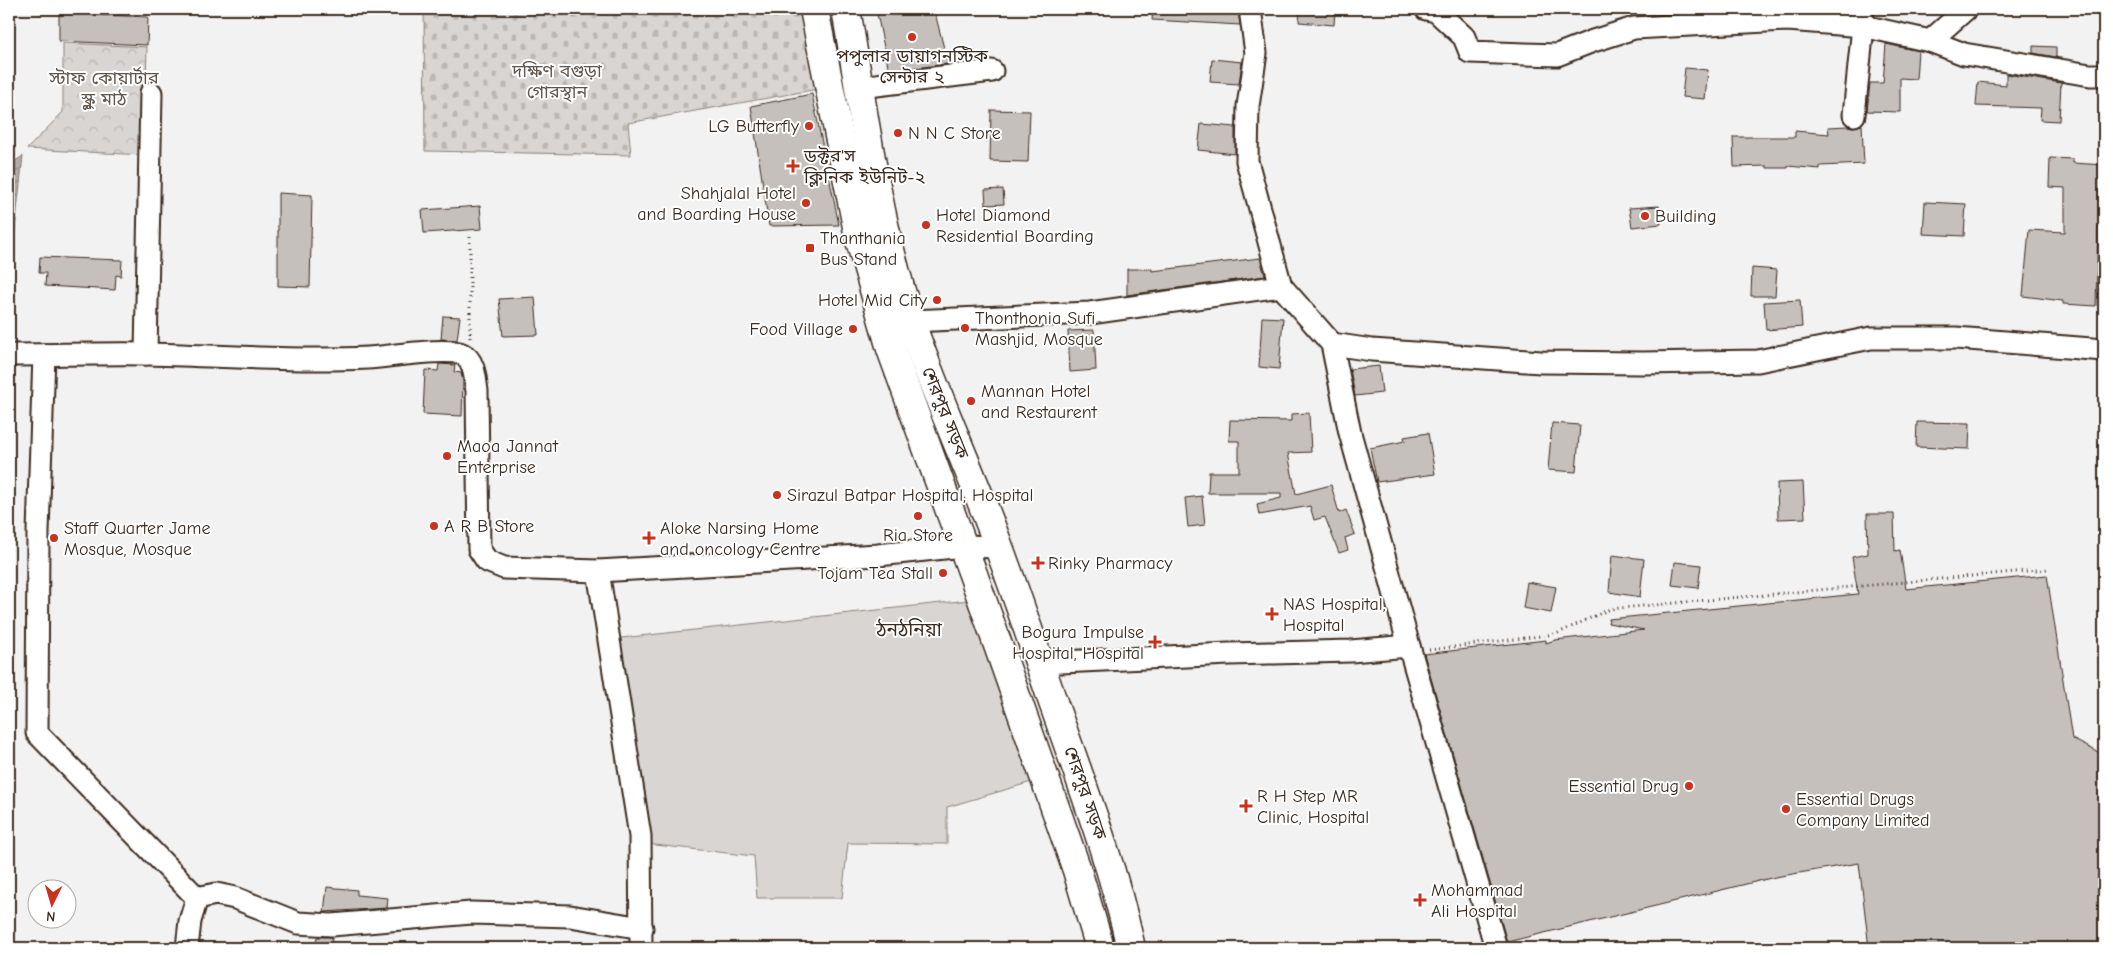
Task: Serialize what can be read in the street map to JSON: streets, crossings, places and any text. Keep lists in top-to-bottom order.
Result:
{
  "streets": {
    "highway": ["শেরপুর সড়ক"]
  },
  "districts": ["ঠনঠনিয়া"],
  "parks": ["দক্ষিণ বগুড়া গোরস্থান", "স্টাফ কোয়ার্টার স্কুল মাঠ"],
  "places": {
    "other": [
      "পপুলার ডায়াগনস্টিক সেন্টার ২",
      "LG Butterfly",
      "N N C Store",
      "Shahjalal Hotel and Boarding House",
      "Building",
      "Hotel Diamond Residential Boarding",
      "Hotel Mid City",
      "Thonthonia Sufi Mashjid, Mosque",
      "Food Village",
      "Mannan Hotel and Restaurent",
      "Maoa Jannat Enterprise",
      "Sirazul Batpar Hospital, Hospital",
      "Ria Store",
      "A R B Store",
      "Staff Quarter Jame Mosque, Mosque",
      "Tojam Tea Stall",
      "Essential Drug",
      "Essential Drugs Company Limited"
    ],
    "health": [
      "ডক্টর'স ক্লিনিক ইউনিট-২",
      "Aloke Narsing Home and oncology Centre",
      "Rinky Pharmacy",
      "NAS Hospital, Hospital",
      "Bogura Impulse Hospital, Hospital",
      "R H Step MR Clinic, Hospital",
      "Mohammad Ali Hospital"
    ],
    "transit": ["Thanthania Bus Stand"]
  },
  "north": "bottom"
}
